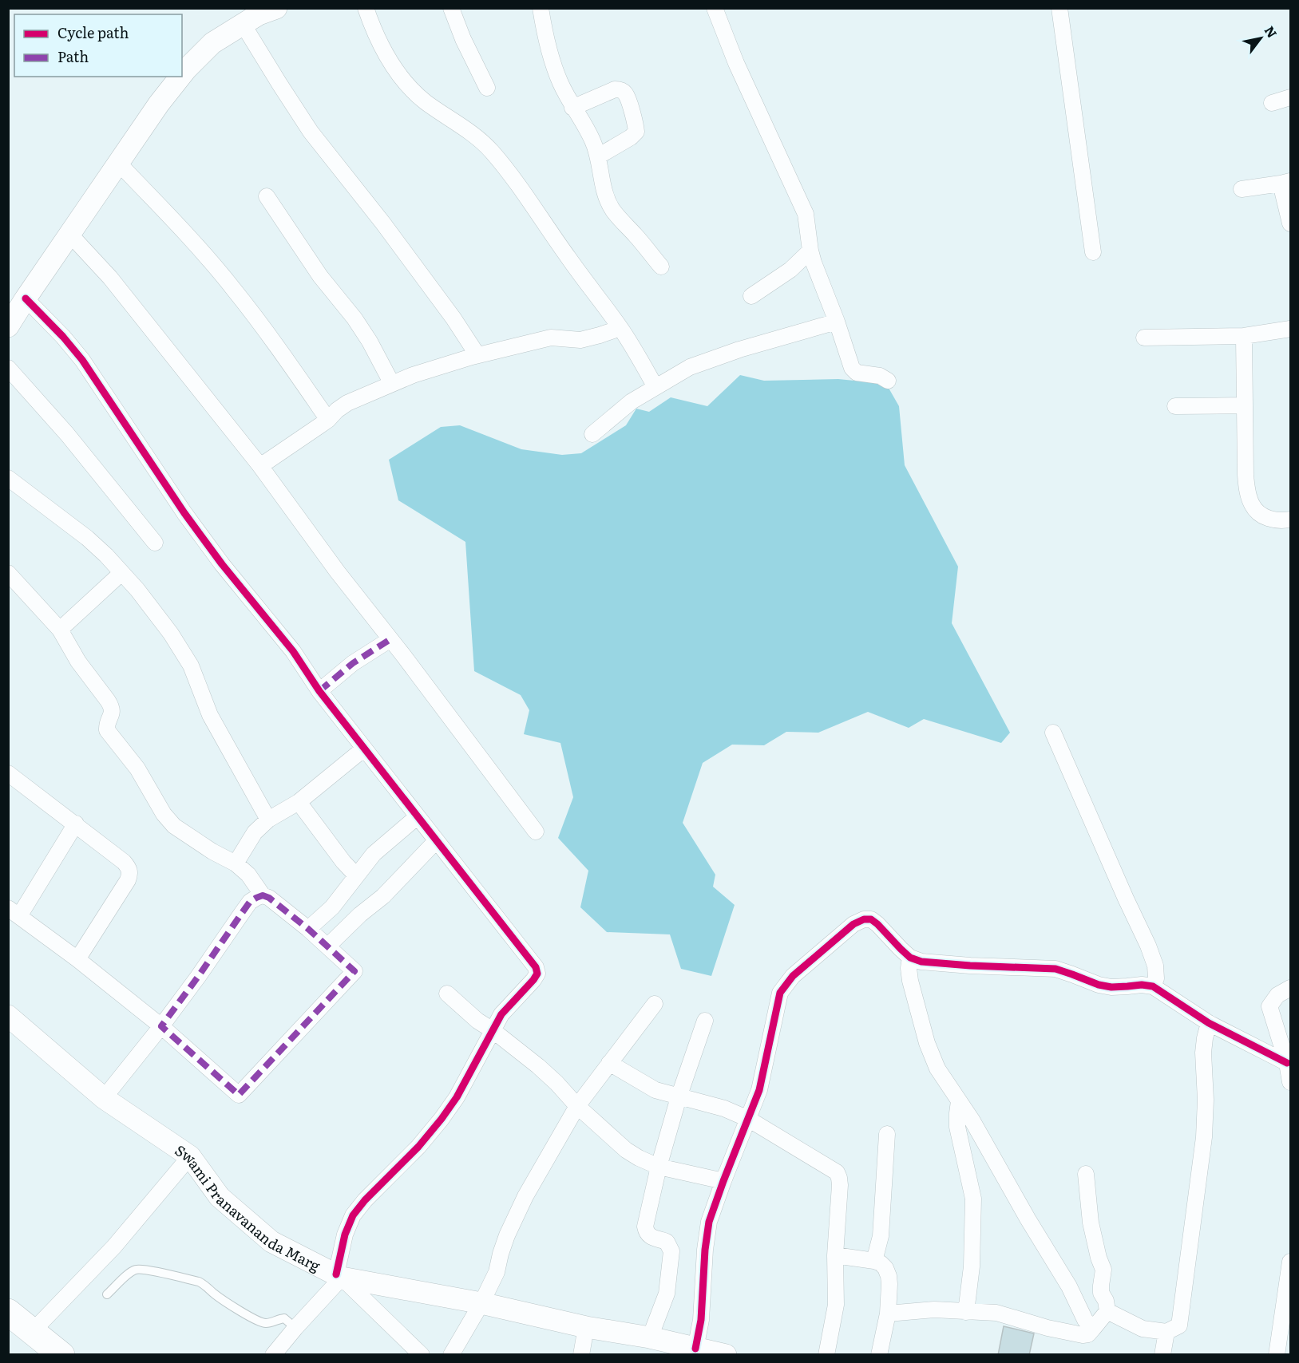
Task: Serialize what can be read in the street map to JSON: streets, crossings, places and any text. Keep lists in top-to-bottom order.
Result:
{
  "streets": {
    "street": ["Swami Pranavananda Marg"]
  },
  "legend": ["Cycle path", "Path"],
  "north": "top right"
}
